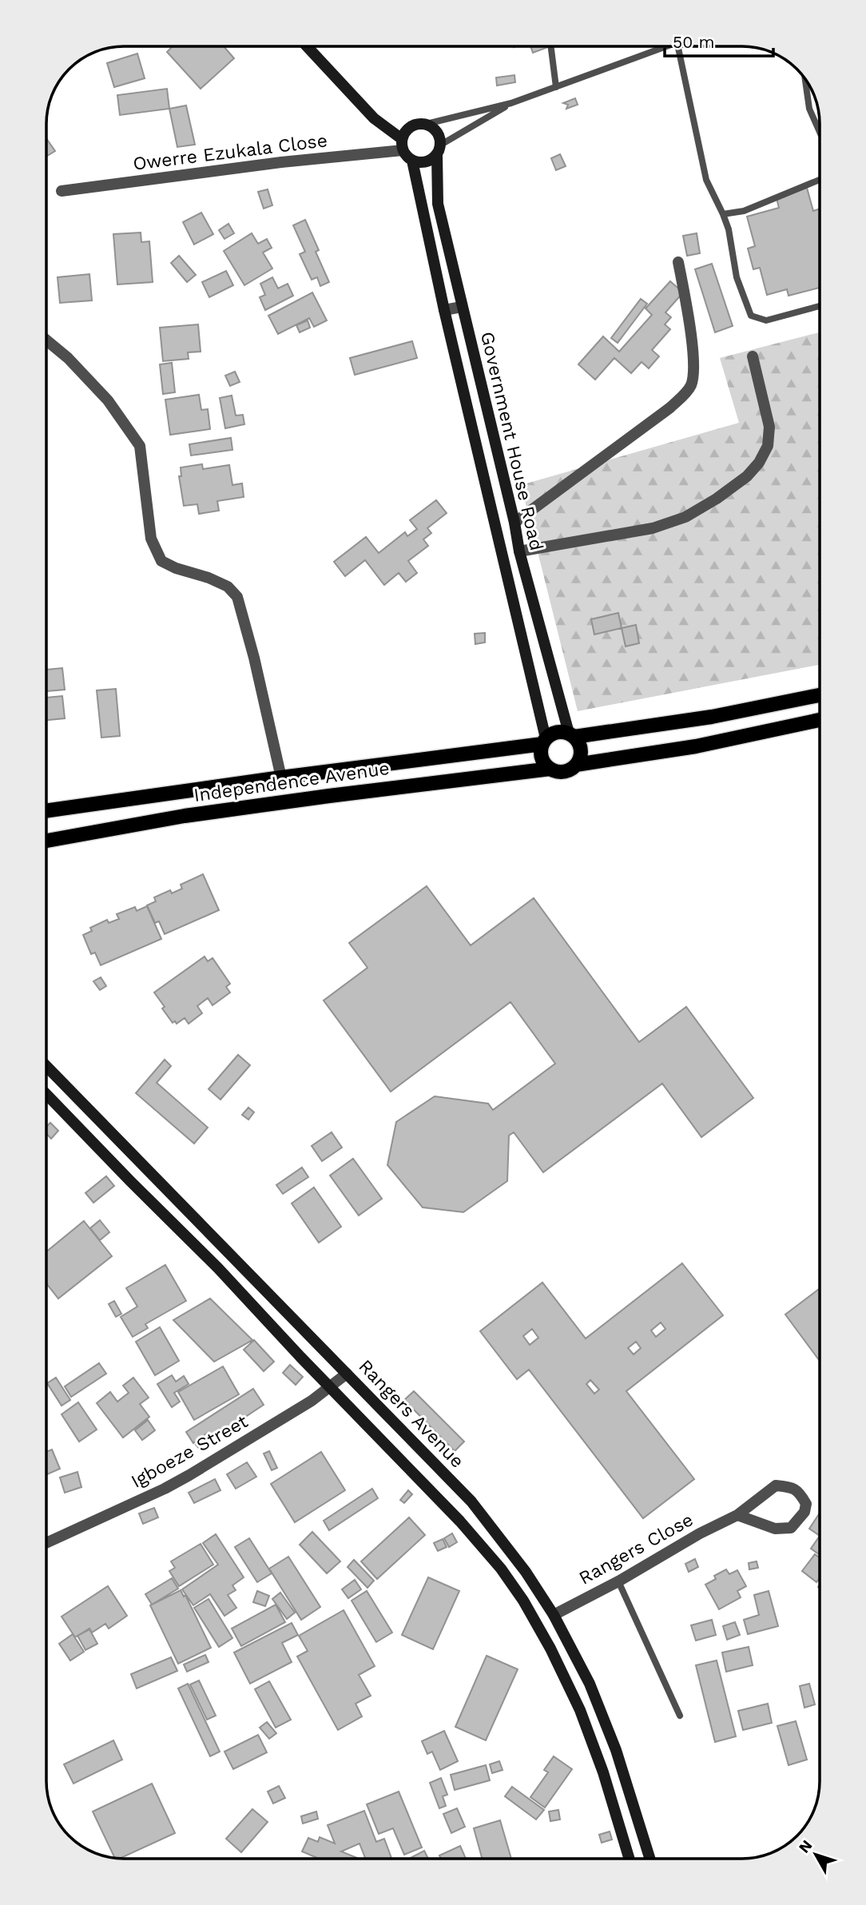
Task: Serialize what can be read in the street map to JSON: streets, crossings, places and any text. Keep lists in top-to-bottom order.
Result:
{
  "streets": {
    "main road": ["Government House Road", "Independence Avenue", "Rangers Avenue"],
    "street": ["Owerre Ezukala Close", "Igboeze Street", "Rangers Close"]
  },
  "crossings": [
    ["Owerre Ezukala Close", "Government House Road"],
    ["Government House Road", "Independence Avenue"],
    ["Rangers Avenue", "Igboeze Street"],
    ["Rangers Avenue", "Rangers Close"]
  ],
  "scale_bar": "50 m",
  "north": "top left"
}
